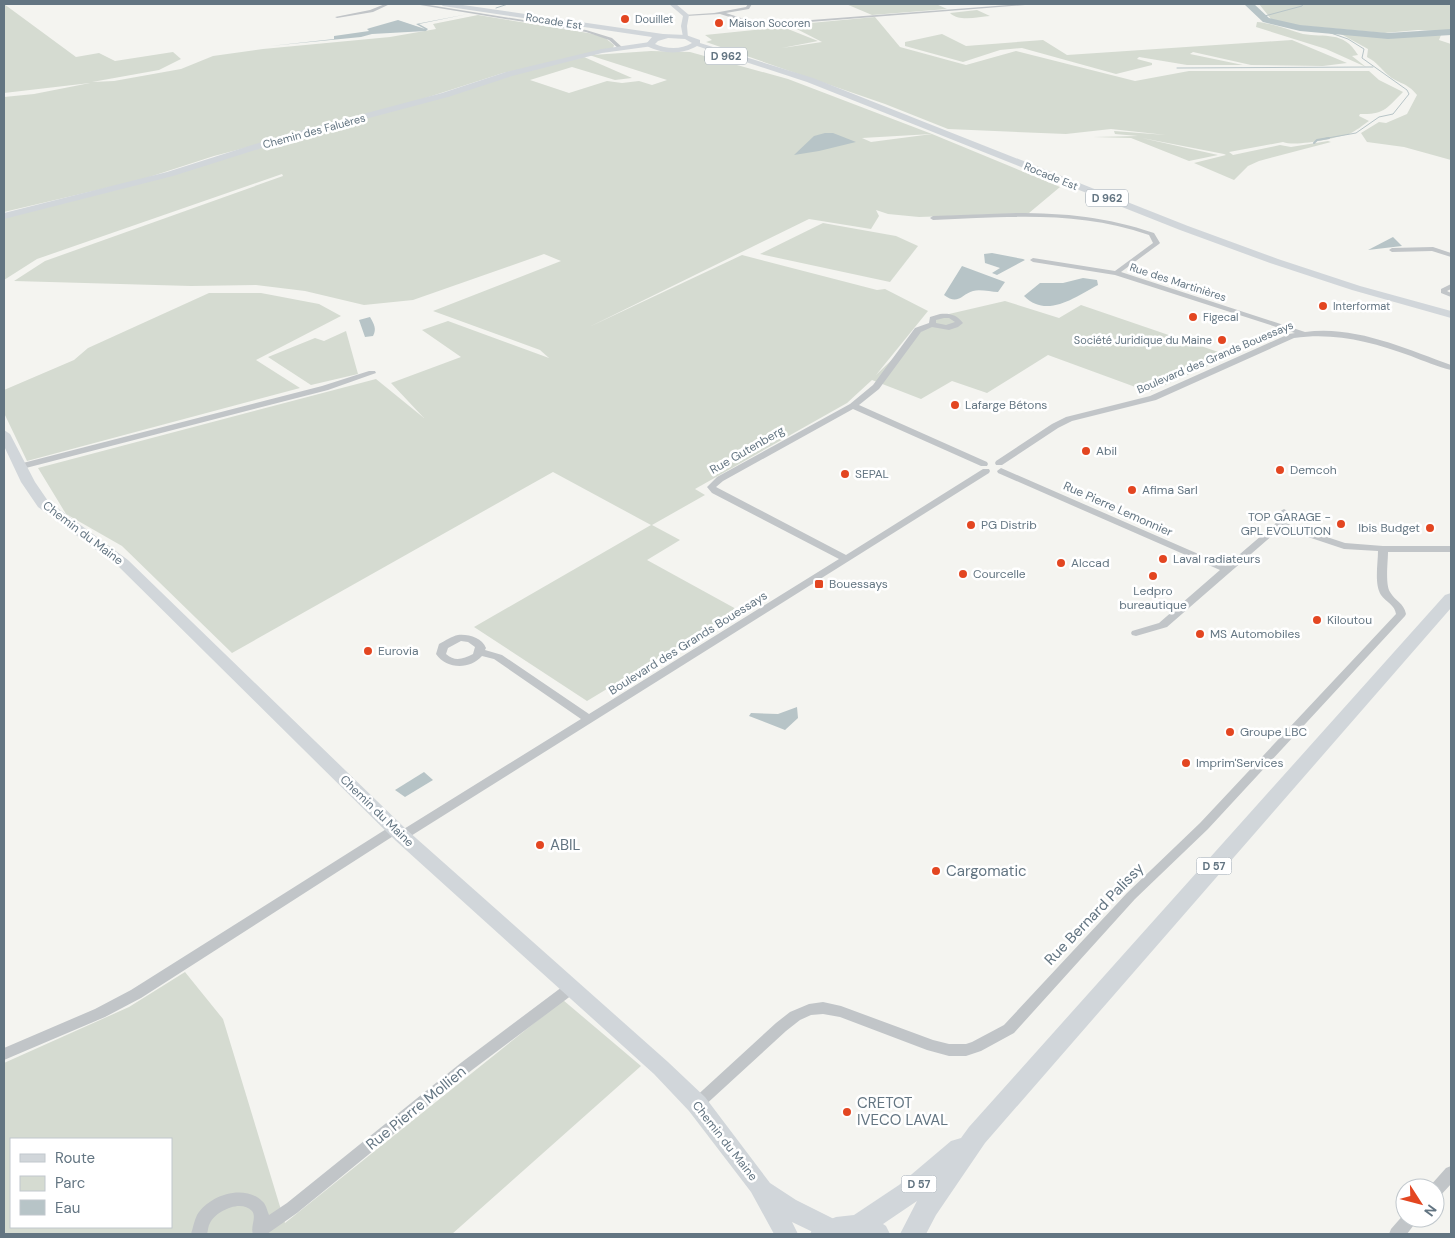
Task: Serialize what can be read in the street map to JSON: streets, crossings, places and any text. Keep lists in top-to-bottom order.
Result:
{
  "streets": {
    "main road": ["Rocade Est", "D 962", "D 57"],
    "street": [
      "Chemin des Faluères",
      "Rue des Martinières",
      "Boulevard des Grands Bouessays",
      "Rue Gutenberg",
      "Rue Pierre Lemonnier",
      "Chemin du Maine",
      "Rue Bernard Palissy",
      "Rue Pierre Mollien"
    ]
  },
  "crossings": [
    ["Rocade Est", "Chemin des Faluères"],
    ["Rue des Martinières", "Boulevard des Grands Bouessays"],
    ["Boulevard des Grands Bouessays", "Rue Gutenberg"],
    ["Boulevard des Grands Bouessays", "Rue Pierre Lemonnier"],
    ["Boulevard des Grands Bouessays", "Chemin du Maine"],
    ["Chemin du Maine", "Rue Bernard Palissy"],
    ["Chemin du Maine", "Rue Pierre Mollien"]
  ],
  "places": {
    "other": [
      "Douillet",
      "Maison Socoren",
      "Interformat",
      "Figecal",
      "Société Juridique du Maine",
      "Lafarge Bétons",
      "Abil",
      "Demcoh",
      "SEPAL",
      "Afima Sarl",
      "TOP GARAGE - GPL EVOLUTION",
      "PG Distrib",
      "Ibis Budget",
      "Laval radiateurs",
      "Alccad",
      "Courcelle",
      "Ledpro bureautique",
      "Kiloutou",
      "MS Automobiles",
      "Eurovia",
      "Groupe LBC",
      "Imprim'Services",
      "ABIL",
      "Cargomatic",
      "CRETOT IVECO LAVAL"
    ],
    "transit": ["Bouessays"]
  },
  "legend": ["Route", "Parc", "Eau"],
  "north": "bottom right"
}
